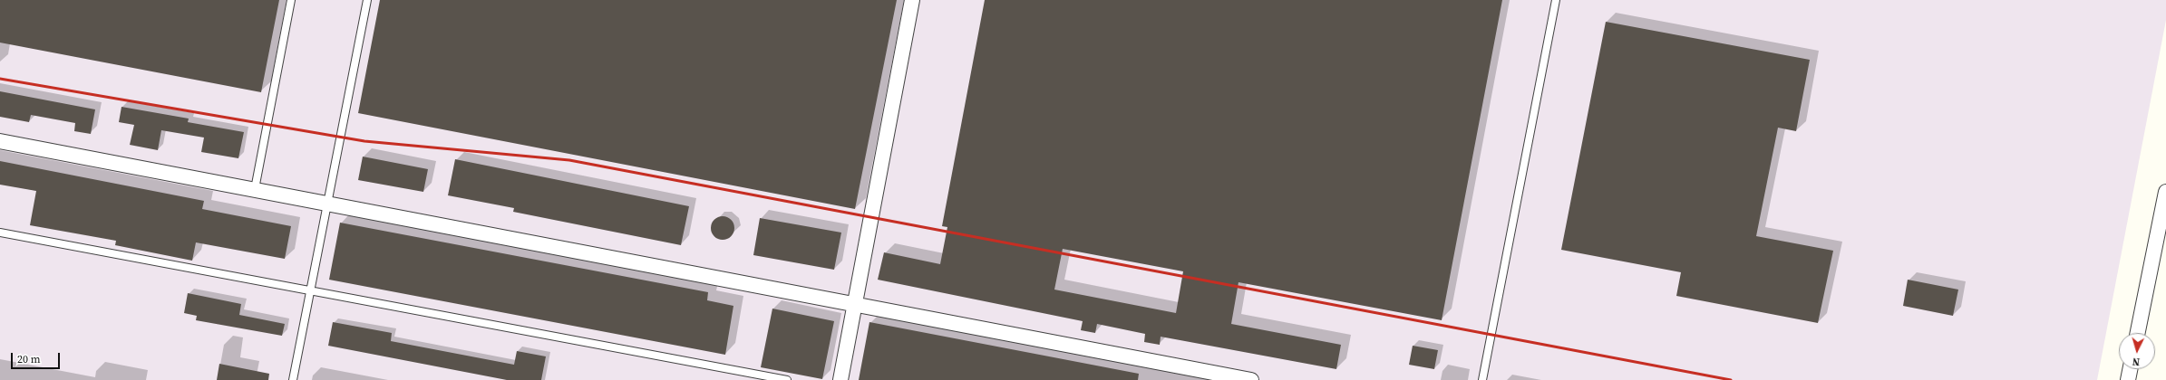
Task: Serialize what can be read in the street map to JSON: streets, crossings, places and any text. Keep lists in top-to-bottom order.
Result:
{
  "scale_bar": "20 m",
  "north": "bottom"
}
